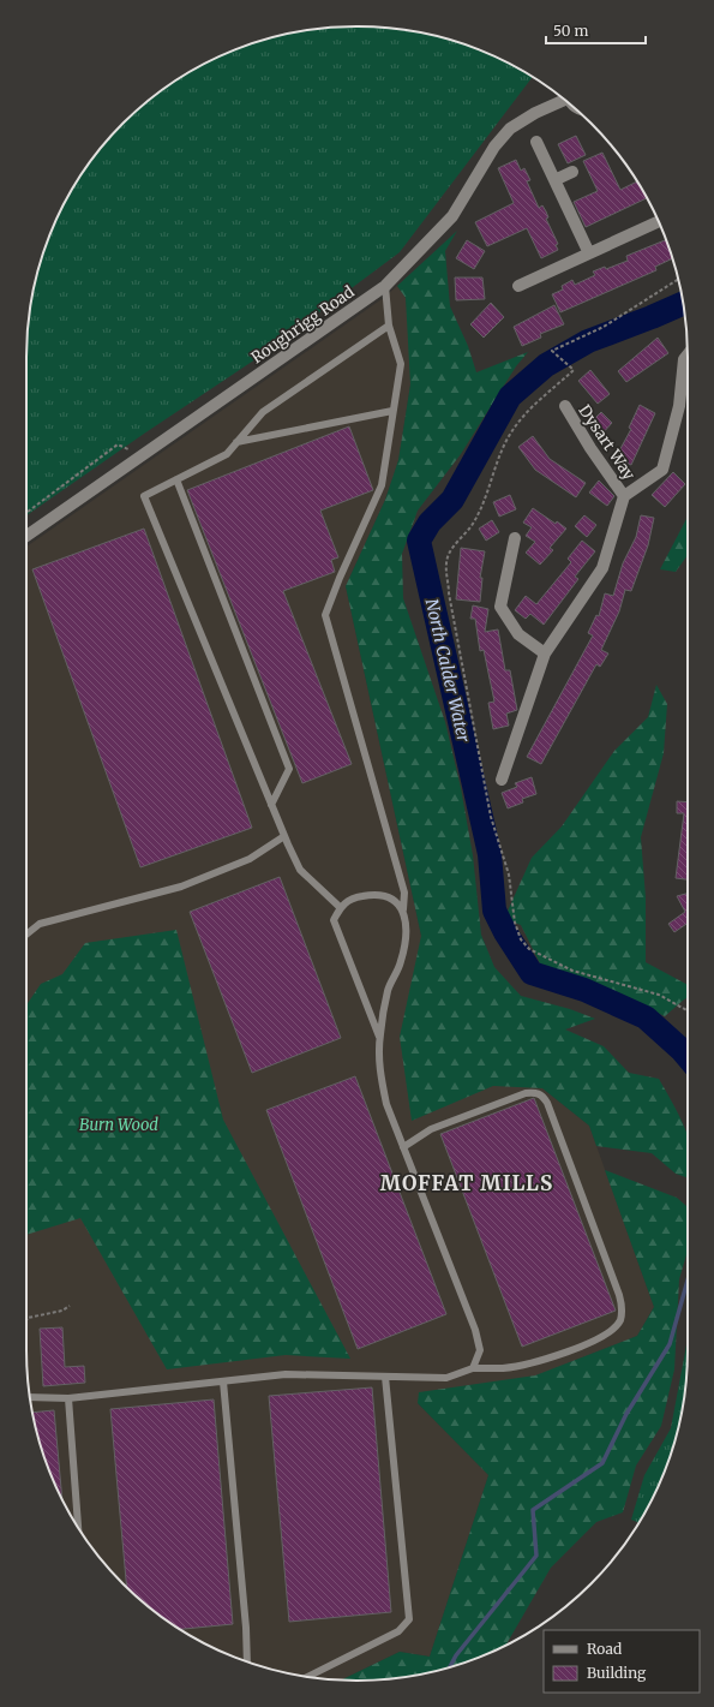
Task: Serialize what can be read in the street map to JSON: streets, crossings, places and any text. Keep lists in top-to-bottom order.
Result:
{
  "streets": {
    "street": ["Roughrigg Road", "Dysart Way"]
  },
  "districts": ["MOFFAT MILLS"],
  "water": ["North Calder Water"],
  "parks": ["Burn Wood"],
  "legend": ["Road", "Building"],
  "scale_bar": "50 m"
}
